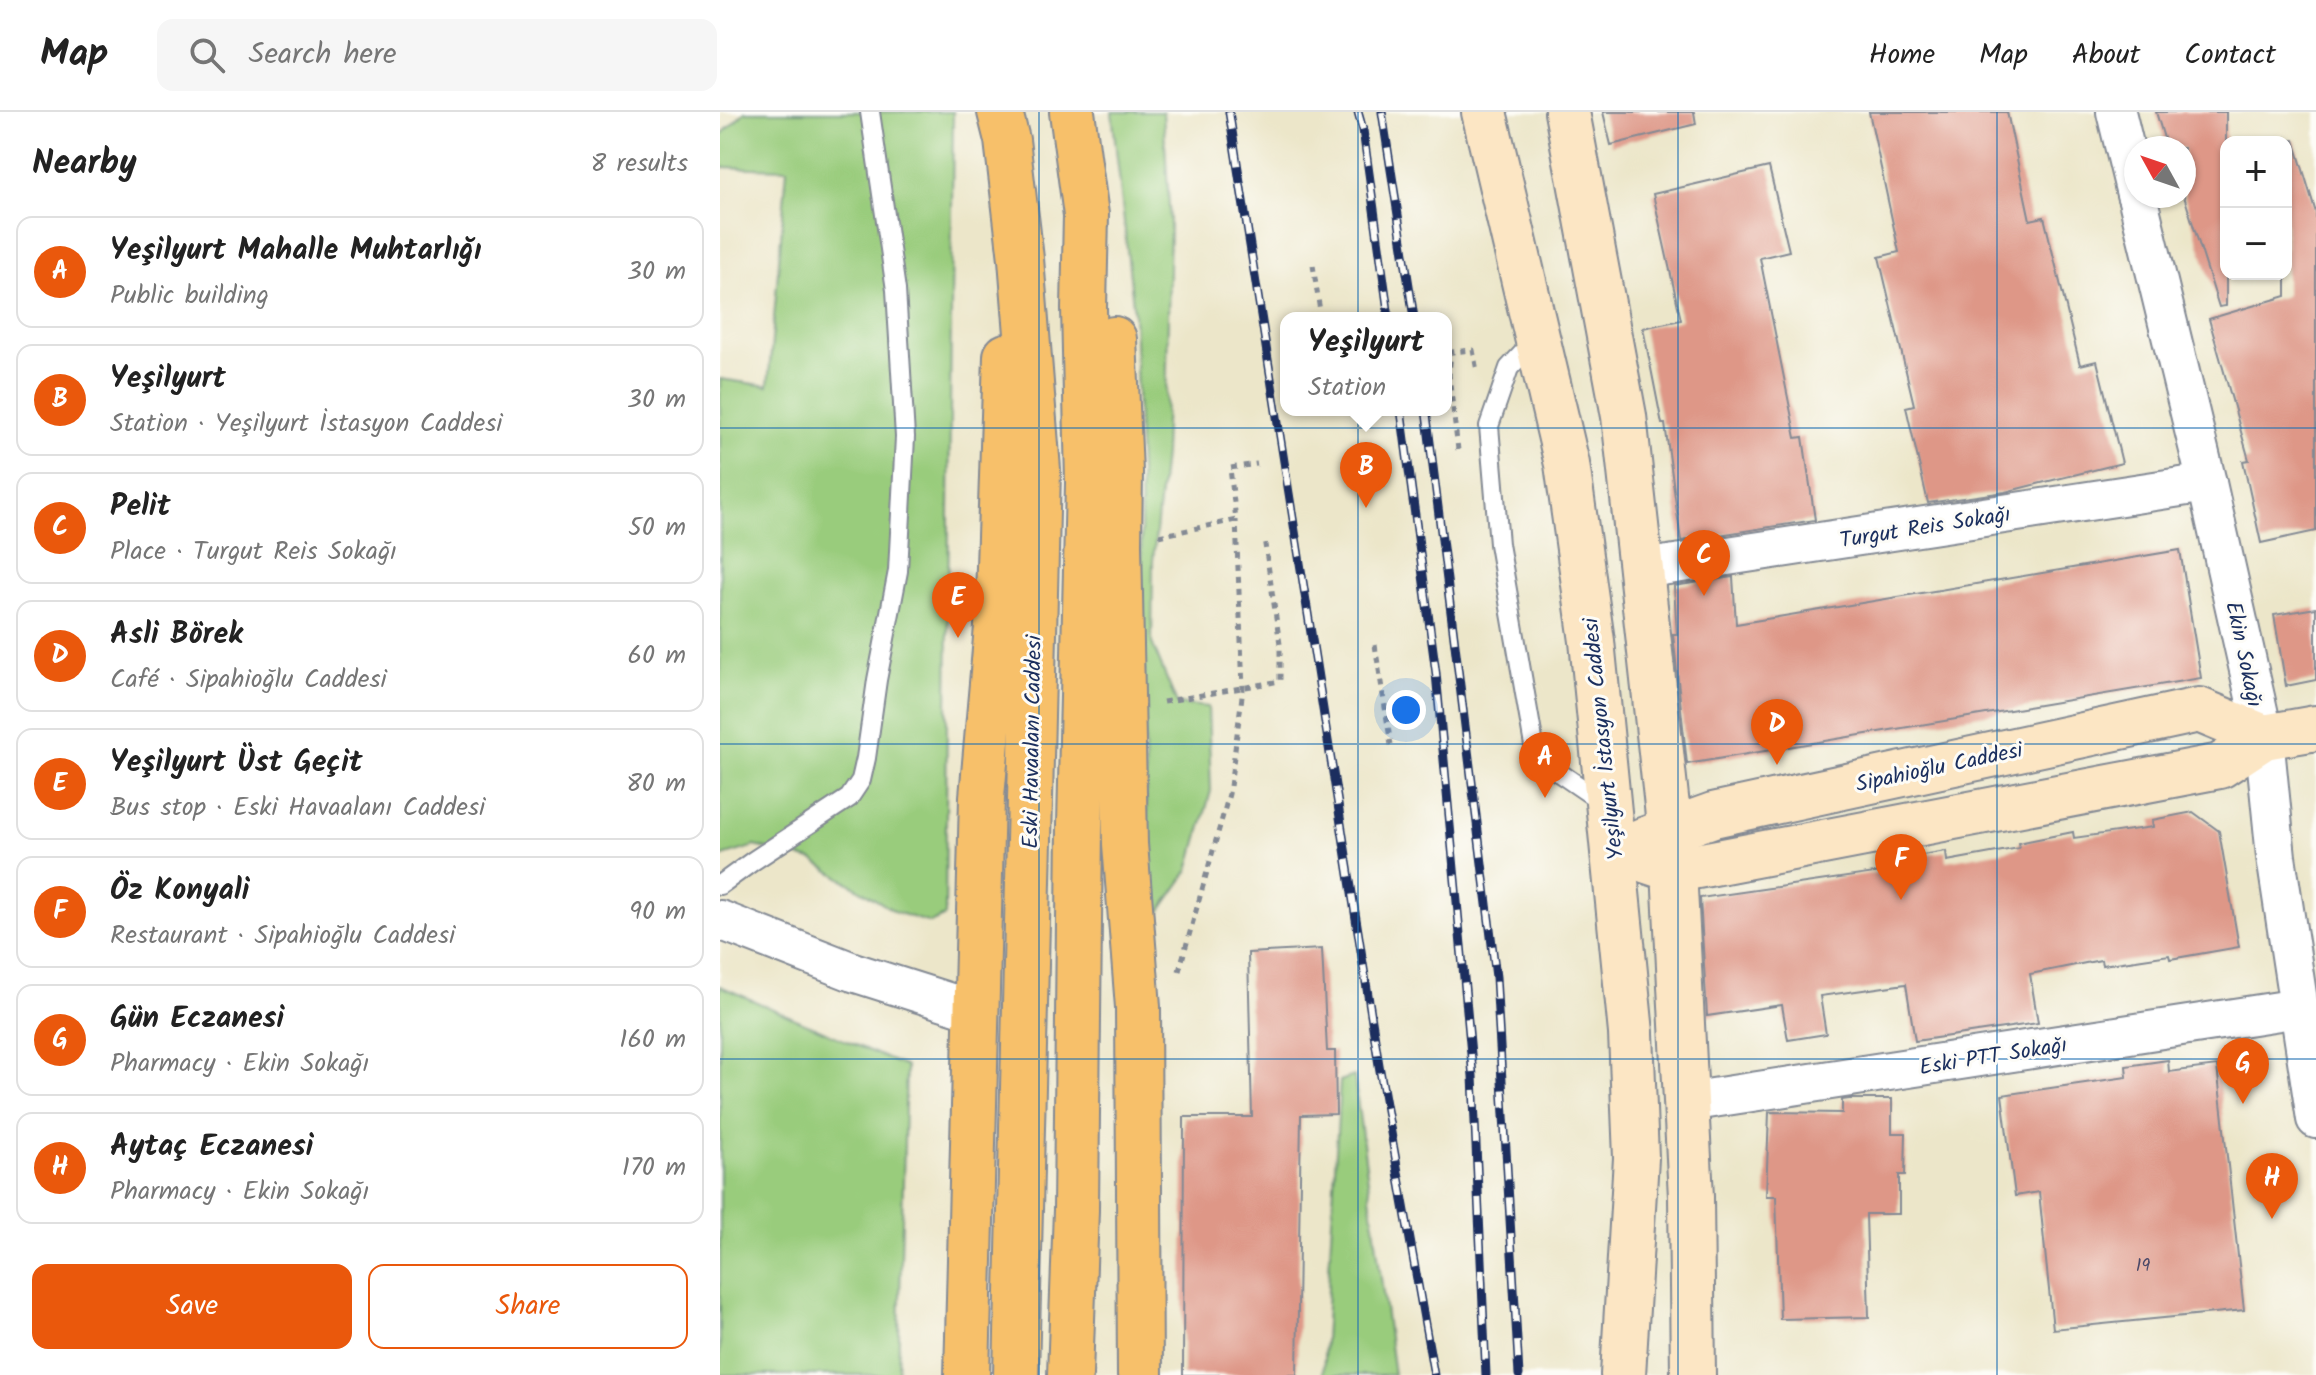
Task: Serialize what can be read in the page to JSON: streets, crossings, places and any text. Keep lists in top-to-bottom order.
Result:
{
  "streets": {
    "highway": ["Eski Havaalanı Caddesi"],
    "main road": ["Yeşilyurt İstasyon Caddesi", "Sipahioğlu Caddesi"],
    "street": ["Turgut Reis Sokağı", "Ekin Sokağı", "Eski PTT Sokağı"]
  },
  "crossings": [
    ["Turgut Reis Sokağı", "Ekin Sokağı"],
    ["Ekin Sokağı", "Sipahioğlu Caddesi"],
    ["Ekin Sokağı", "Eski PTT Sokağı"]
  ],
  "house_numbers": ["19"],
  "north": "top left",
  "page": {
    "header": "Map",
    "search": "Search here",
    "nav": [
      "Home",
      "Map",
      "About",
      "Contact"
    ],
    "heading": ["Nearby", "8 results"],
    "map_buttons": ["+", "−"],
    "list": [
      {
        "mark": "A",
        "name": "Yeşilyurt Mahalle Muhtarlığı",
        "note": "Public building",
        "value": "30 m"
      },
      {
        "mark": "B",
        "name": "Yeşilyurt",
        "note": "Station · Yeşilyurt İstasyon Caddesi",
        "value": "30 m"
      },
      {
        "mark": "C",
        "name": "Pelit",
        "note": "Place · Turgut Reis Sokağı",
        "value": "50 m"
      },
      {
        "mark": "D",
        "name": "Asli Börek",
        "note": "Café · Sipahioğlu Caddesi",
        "value": "60 m"
      },
      {
        "mark": "E",
        "name": "Yeşilyurt Üst Geçit",
        "note": "Bus stop · Eski Havaalanı Caddesi",
        "value": "80 m"
      },
      {
        "mark": "F",
        "name": "Öz Konyali",
        "note": "Restaurant · Sipahioğlu Caddesi",
        "value": "90 m"
      },
      {
        "mark": "G",
        "name": "Gün Eczanesi",
        "note": "Pharmacy · Ekin Sokağı",
        "value": "160 m"
      },
      {
        "mark": "H",
        "name": "Aytaç Eczanesi",
        "note": "Pharmacy · Ekin Sokağı",
        "value": "170 m"
      }
    ],
    "popup": ["Yeşilyurt", "Station"],
    "pins": [
      "B",
      "C",
      "E",
      "D",
      "A",
      "F",
      "G",
      "H"
    ],
    "buttons": ["Save", "Share"]
  }
}
